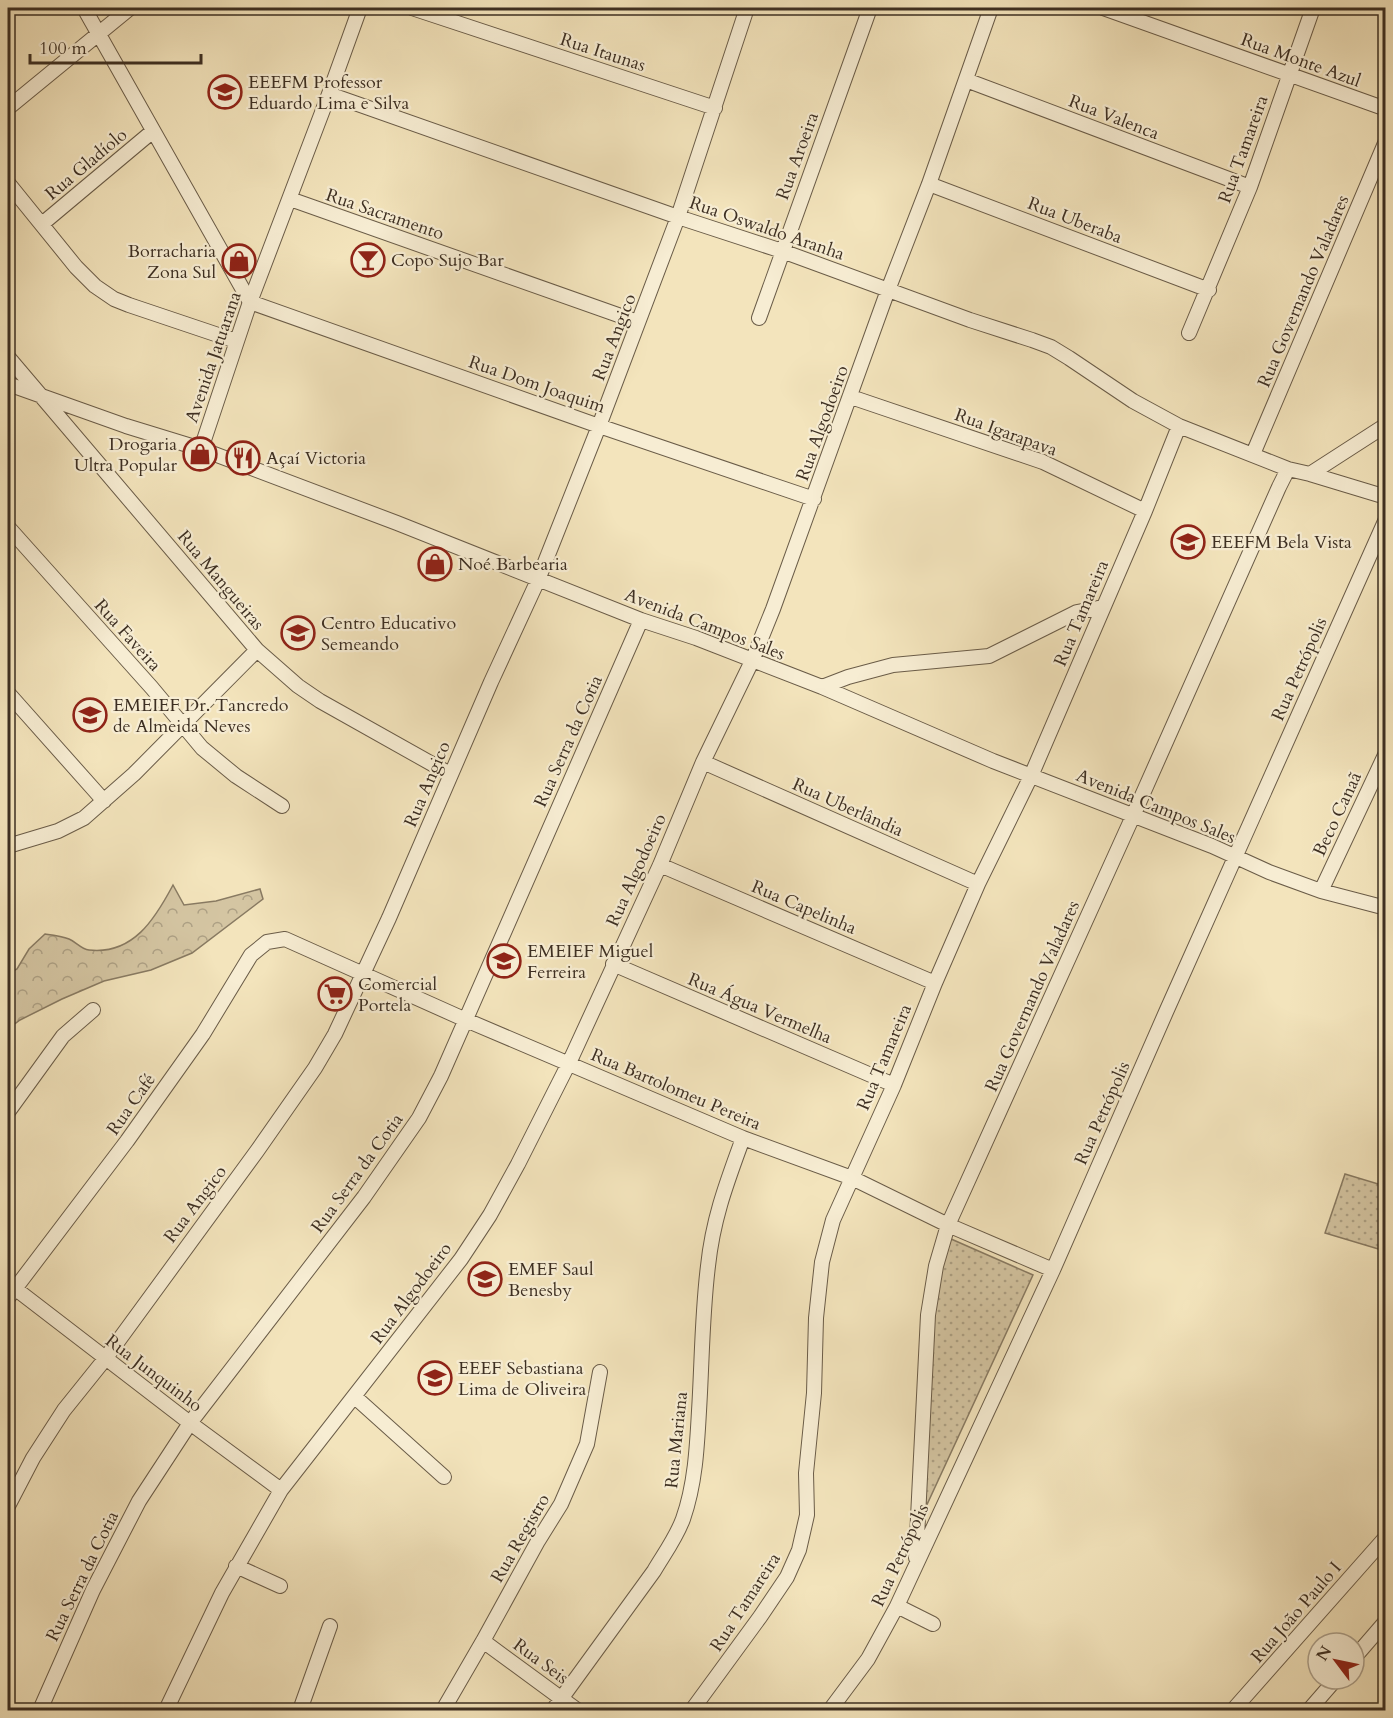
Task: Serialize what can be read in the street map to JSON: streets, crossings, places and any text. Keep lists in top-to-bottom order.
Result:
{
  "streets": {
    "street": [
      "Rua Itaunas",
      "Rua Monte Azul",
      "Rua Valenca",
      "Rua Tamareira",
      "Rua Aroeira",
      "Rua Gladíolo",
      "Rua Sacramento",
      "Rua Uberaba",
      "Rua Oswaldo Aranha",
      "Rua Governando Valadares",
      "Rua Angico",
      "Avenida Jatuarana",
      "Rua Dom Joaquim",
      "Rua Algodoeiro",
      "Rua Igarapava",
      "Rua Mangueiras",
      "Avenida Campos Sales",
      "Rua Faveira",
      "Rua Petrópolis",
      "Rua Serra da Cotia",
      "Rua Uberlândia",
      "Beco Canaã",
      "Rua Capelinha",
      "Rua Água Vermelha",
      "Rua Bartolomeu Pereira",
      "Rua Café",
      "Rua Junquinho",
      "Rua Mariana",
      "Rua Registro",
      "Rua João Paulo I",
      "Rua Seis"
    ]
  },
  "crossings": [
    ["Rua Itaunas", "Rua Angico"],
    ["Rua Monte Azul", "Rua Tamareira"],
    ["Rua Valenca", "Rua Tamareira"],
    ["Rua Valenca", "Rua Algodoeiro"],
    ["Rua Tamareira", "Rua Uberaba"],
    ["Rua Tamareira", "Rua Oswaldo Aranha"],
    ["Rua Tamareira", "Rua Igarapava"],
    ["Rua Tamareira", "Avenida Campos Sales"],
    ["Rua Tamareira", "Rua Uberlândia"],
    ["Rua Tamareira", "Rua Capelinha"],
    ["Rua Tamareira", "Rua Água Vermelha"],
    ["Rua Tamareira", "Rua Bartolomeu Pereira"],
    ["Rua Aroeira", "Rua Oswaldo Aranha"],
    ["Rua Sacramento", "Rua Angico"],
    ["Rua Sacramento", "Avenida Jatuarana"],
    ["Rua Uberaba", "Rua Algodoeiro"],
    ["Rua Oswaldo Aranha", "Rua Governando Valadares"],
    ["Rua Oswaldo Aranha", "Rua Angico"],
    ["Rua Oswaldo Aranha", "Avenida Jatuarana"],
    ["Rua Oswaldo Aranha", "Rua Algodoeiro"],
    ["Rua Governando Valadares", "Avenida Campos Sales"],
    ["Rua Governando Valadares", "Rua Petrópolis"],
    ["Rua Governando Valadares", "Rua Bartolomeu Pereira"],
    ["Rua Angico", "Rua Dom Joaquim"],
    ["Rua Angico", "Rua Mangueiras"],
    ["Rua Angico", "Avenida Campos Sales"],
    ["Rua Angico", "Rua Bartolomeu Pereira"],
    ["Rua Angico", "Rua Junquinho"],
    ["Avenida Jatuarana", "Rua Dom Joaquim"],
    ["Avenida Jatuarana", "Avenida Campos Sales"],
    ["Rua Dom Joaquim", "Rua Algodoeiro"],
    ["Rua Algodoeiro", "Rua Igarapava"],
    ["Rua Algodoeiro", "Avenida Campos Sales"],
    ["Rua Algodoeiro", "Rua Uberlândia"],
    ["Rua Algodoeiro", "Rua Capelinha"],
    ["Rua Algodoeiro", "Rua Água Vermelha"],
    ["Rua Algodoeiro", "Rua Bartolomeu Pereira"],
    ["Rua Algodoeiro", "Rua Junquinho"],
    ["Rua Mangueiras", "Avenida Campos Sales"],
    ["Avenida Campos Sales", "Rua Petrópolis"],
    ["Avenida Campos Sales", "Rua Serra da Cotia"],
    ["Avenida Campos Sales", "Beco Canaã"],
    ["Rua Petrópolis", "Rua Bartolomeu Pereira"],
    ["Rua Serra da Cotia", "Rua Bartolomeu Pereira"],
    ["Rua Serra da Cotia", "Rua Junquinho"],
    ["Rua Bartolomeu Pereira", "Rua Café"],
    ["Rua Bartolomeu Pereira", "Rua Mariana"],
    ["Rua Café", "Rua Junquinho"],
    ["Rua Mariana", "Rua Seis"],
    ["Rua Registro", "Rua Seis"]
  ],
  "places": {
    "school or university": [
      "EEEFM Professor Eduardo Lima e Silva",
      "EEEFM Bela Vista",
      "Centro Educativo Semeando",
      "EMEIEF Dr. Tancredo de Almeida Neves",
      "EMEIEF Miguel Ferreira",
      "EMEF Saul Benesby",
      "EEEF Sebastiana Lima de Oliveira"
    ],
    "bar": ["Copo Sujo Bar"],
    "shop": ["Borracharia Zona Sul", "Drogaria Ultra Popular", "Noé Barbearia"],
    "restaurant": ["Açaí Victoria"],
    "supermarket": ["Comercial Portela"]
  },
  "scale_bar": "100 m",
  "north": "top left"
}
